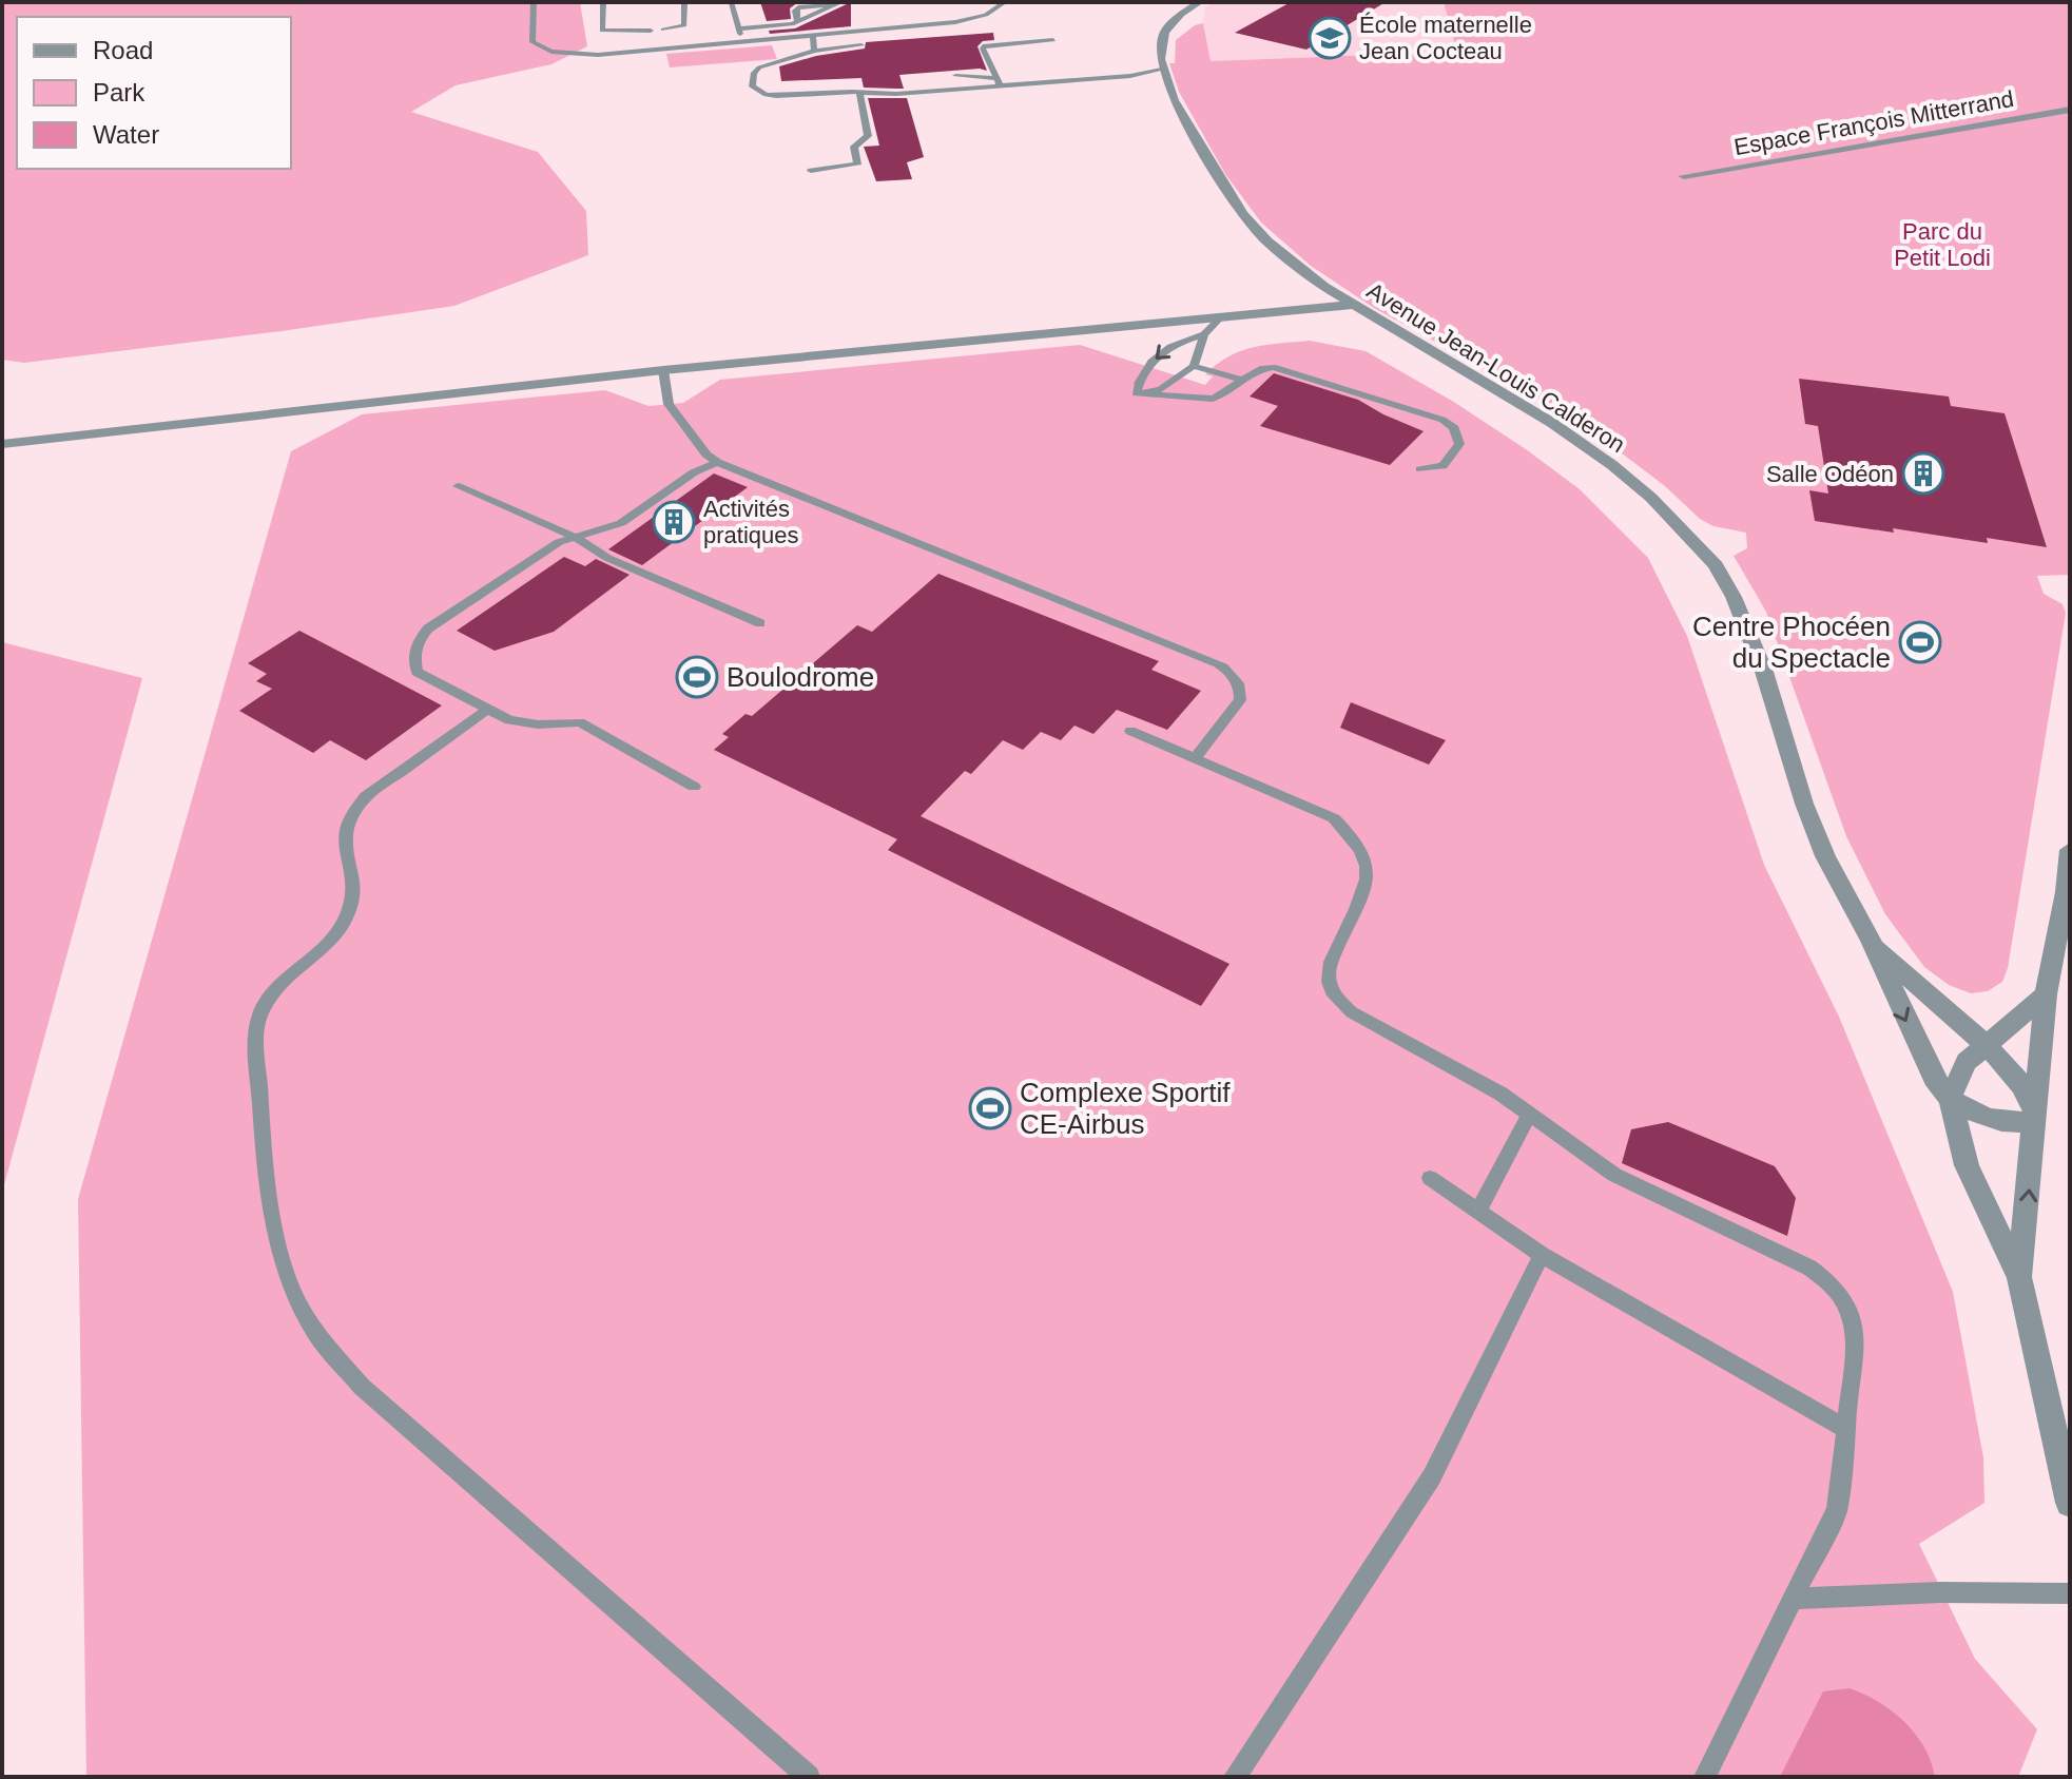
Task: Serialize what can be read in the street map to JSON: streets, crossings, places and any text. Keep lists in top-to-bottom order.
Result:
{
  "streets": {
    "street": ["Espace François Mitterrand", "Avenue Jean-Louis Calderon"]
  },
  "parks": ["Parc du Petit Lodi"],
  "places": {
    "school or university": ["École maternelle Jean Cocteau"],
    "building": ["Salle Odéon", "Activités pratiques"],
    "sports": ["Centre Phocéen du Spectacle", "Boulodrome", "Complexe Sportif CE-Airbus"]
  },
  "legend": ["Road", "Park", "Water"]
}
